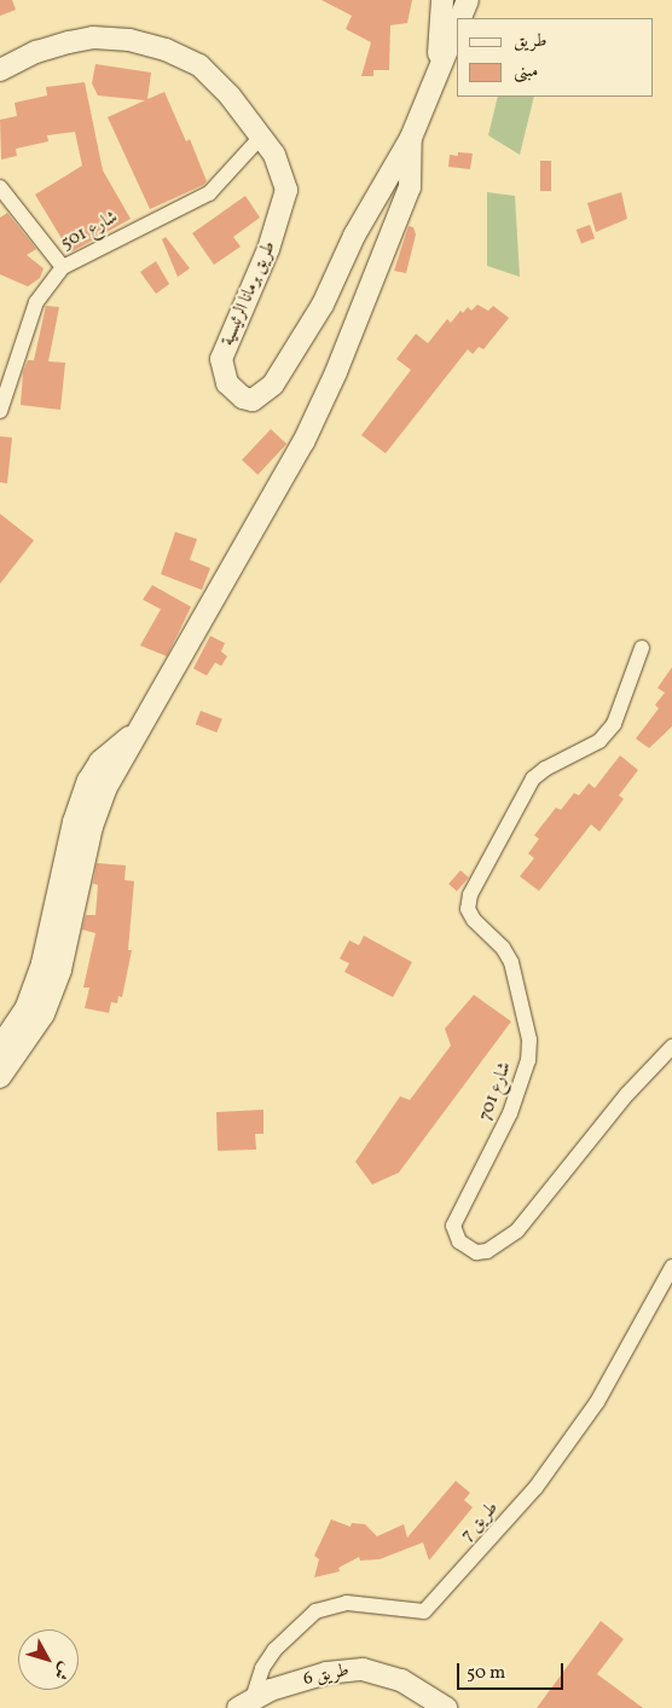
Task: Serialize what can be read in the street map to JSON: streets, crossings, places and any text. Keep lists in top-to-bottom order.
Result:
{
  "streets": {
    "street": [
      "شارع 501",
      "طريق برمانا الرئيسية",
      "شارع 701",
      "طريق 7",
      "طريق 6"
    ]
  },
  "crossings": [
    ["شارع 501", "طريق برمانا الرئيسية"],
    ["طريق 7", "طريق 6"]
  ],
  "legend": ["طريق", "مبنى"],
  "scale_bar": "50 m",
  "north": "bottom right"
}
